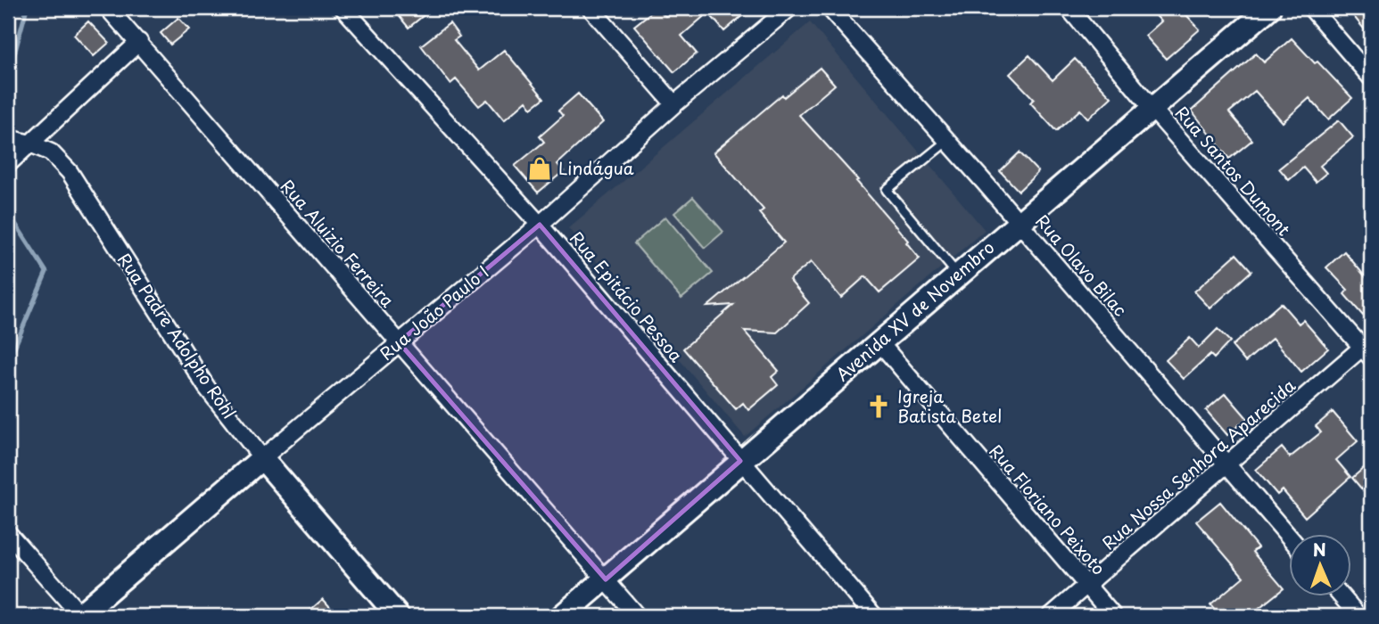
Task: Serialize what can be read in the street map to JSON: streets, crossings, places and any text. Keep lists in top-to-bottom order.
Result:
{
  "streets": {
    "street": [
      "Rua Santos Dumont",
      "Rua Aluizio Ferreira",
      "Rua Olavo Bilac",
      "Rua Epitácio Pessoa",
      "Avenida XV de Novembro",
      "Rua João Paulo I",
      "Rua Padre Adolpho Rohl",
      "Rua Nossa Senhora Aparecida",
      "Rua Floriano Peixoto"
    ]
  },
  "crossings": [
    ["Rua Santos Dumont", "Avenida XV de Novembro"],
    ["Rua Santos Dumont", "Rua Nossa Senhora Aparecida"],
    ["Rua Aluizio Ferreira", "Avenida XV de Novembro"],
    ["Rua Aluizio Ferreira", "Rua João Paulo I"],
    ["Rua Olavo Bilac", "Avenida XV de Novembro"],
    ["Rua Olavo Bilac", "Rua Nossa Senhora Aparecida"],
    ["Rua Epitácio Pessoa", "Avenida XV de Novembro"],
    ["Rua Epitácio Pessoa", "Rua João Paulo I"],
    ["Avenida XV de Novembro", "Rua Floriano Peixoto"],
    ["Rua João Paulo I", "Rua Padre Adolpho Rohl"],
    ["Rua Nossa Senhora Aparecida", "Rua Floriano Peixoto"]
  ],
  "places": {
    "shop": ["Lindágua"],
    "church": ["Igreja Batista Betel"]
  },
  "north": "top"
}
